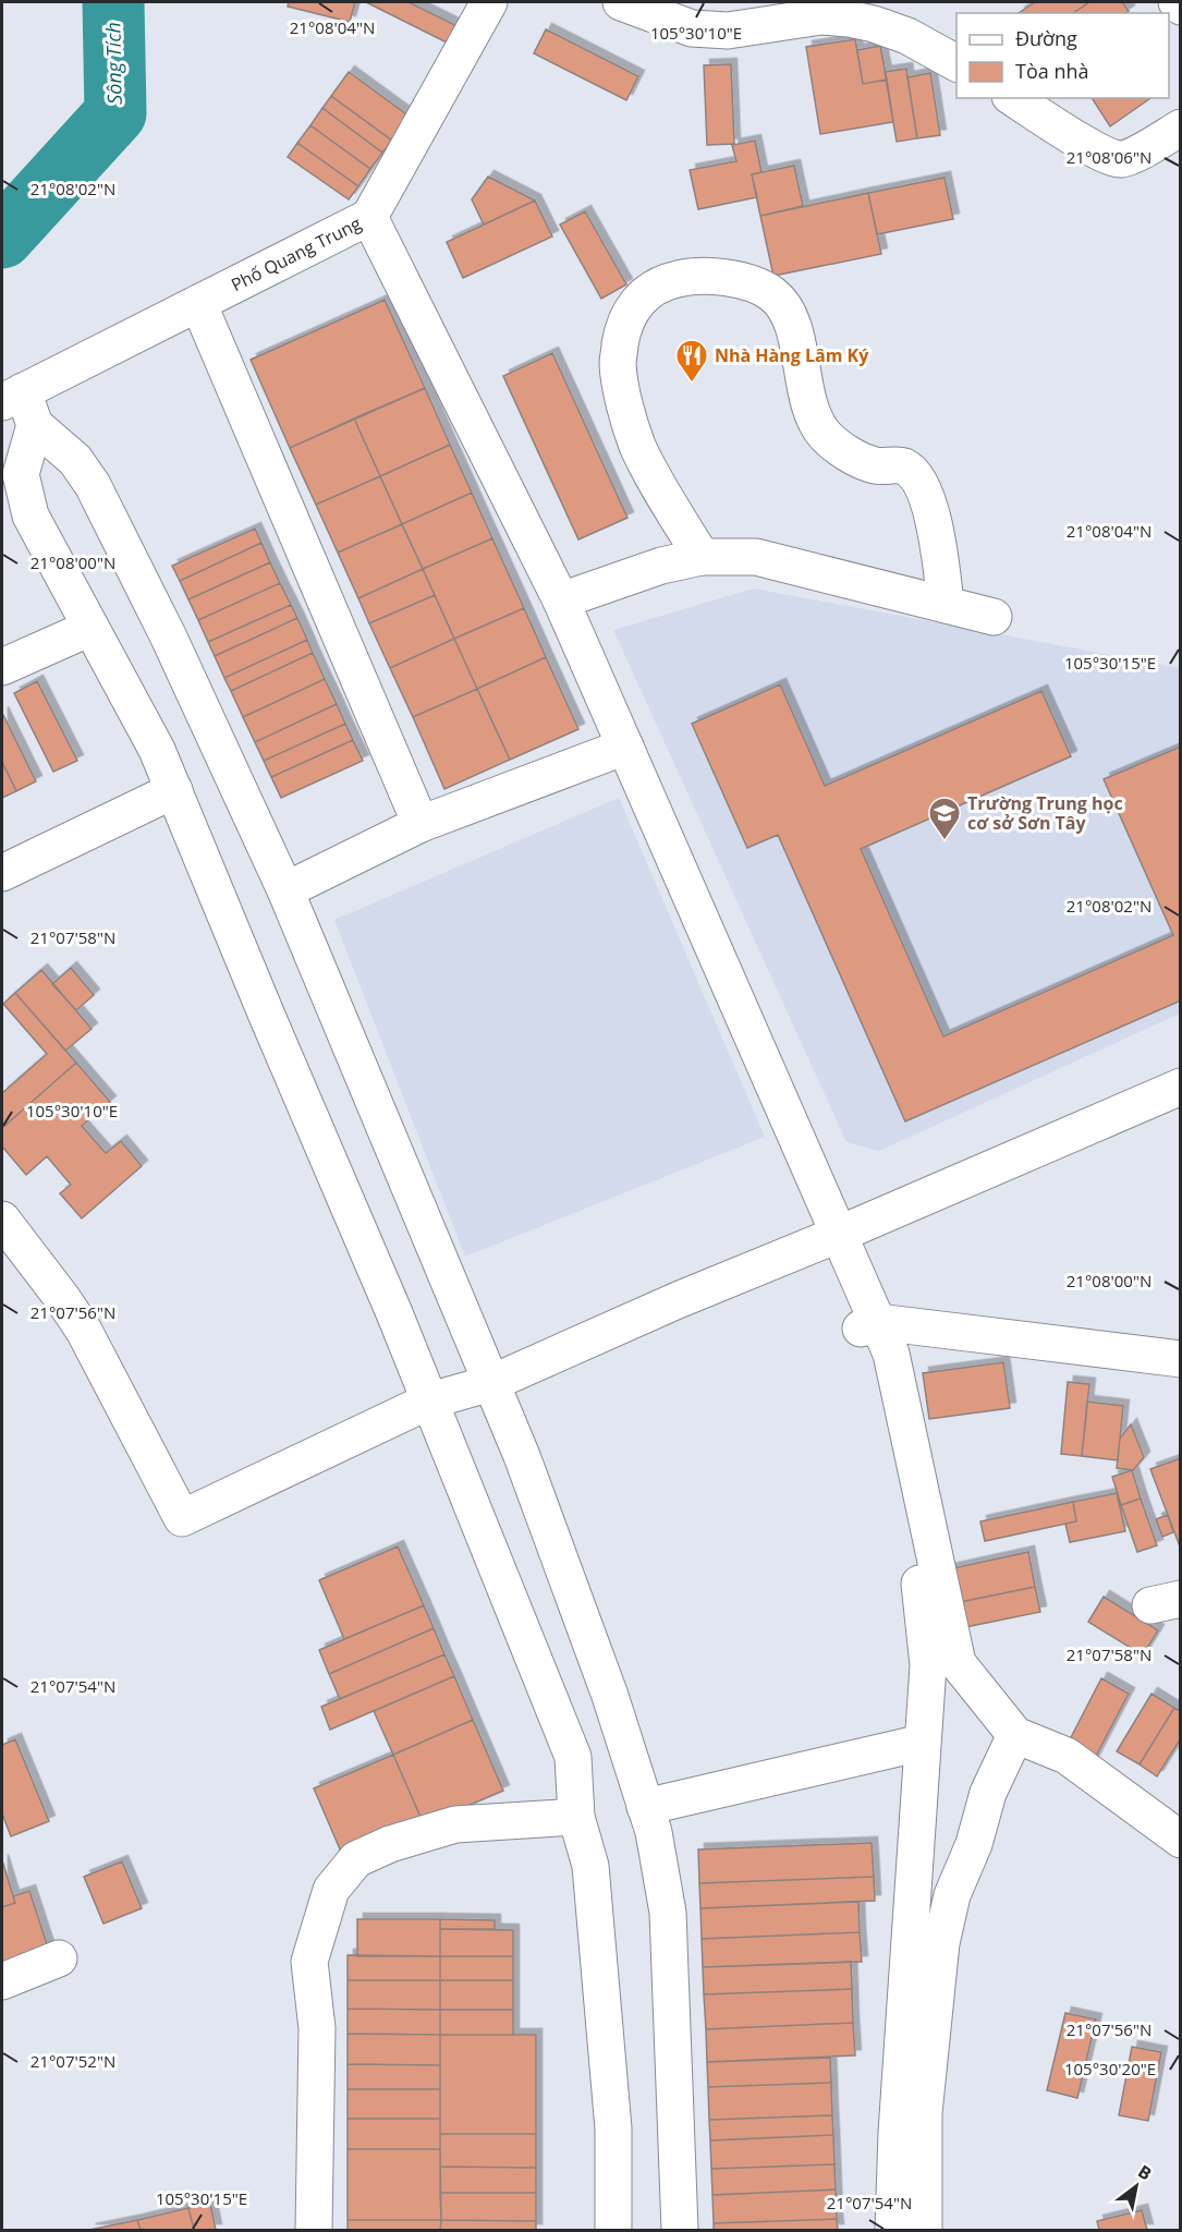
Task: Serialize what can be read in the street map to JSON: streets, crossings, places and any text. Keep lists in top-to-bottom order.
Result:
{
  "streets": {
    "street": ["Phố Quang Trung"]
  },
  "water": ["Sông Tích"],
  "places": {
    "restaurant": ["Nhà Hàng Lâm Ký"],
    "school or university": ["Trường Trung học cơ sở Sơn Tây"]
  },
  "legend": ["Đường", "Tòa nhà"],
  "north": "top right",
  "coordinates": [
    "21°08'04\"N",
    "105°30'10\"E",
    "21°08'06\"N",
    "21°08'02\"N",
    "21°08'00\"N",
    "105°30'15\"E",
    "21°07'58\"N",
    "21°07'56\"N",
    "21°07'54\"N",
    "21°07'52\"N",
    "105°30'20\"E"
  ]
}
